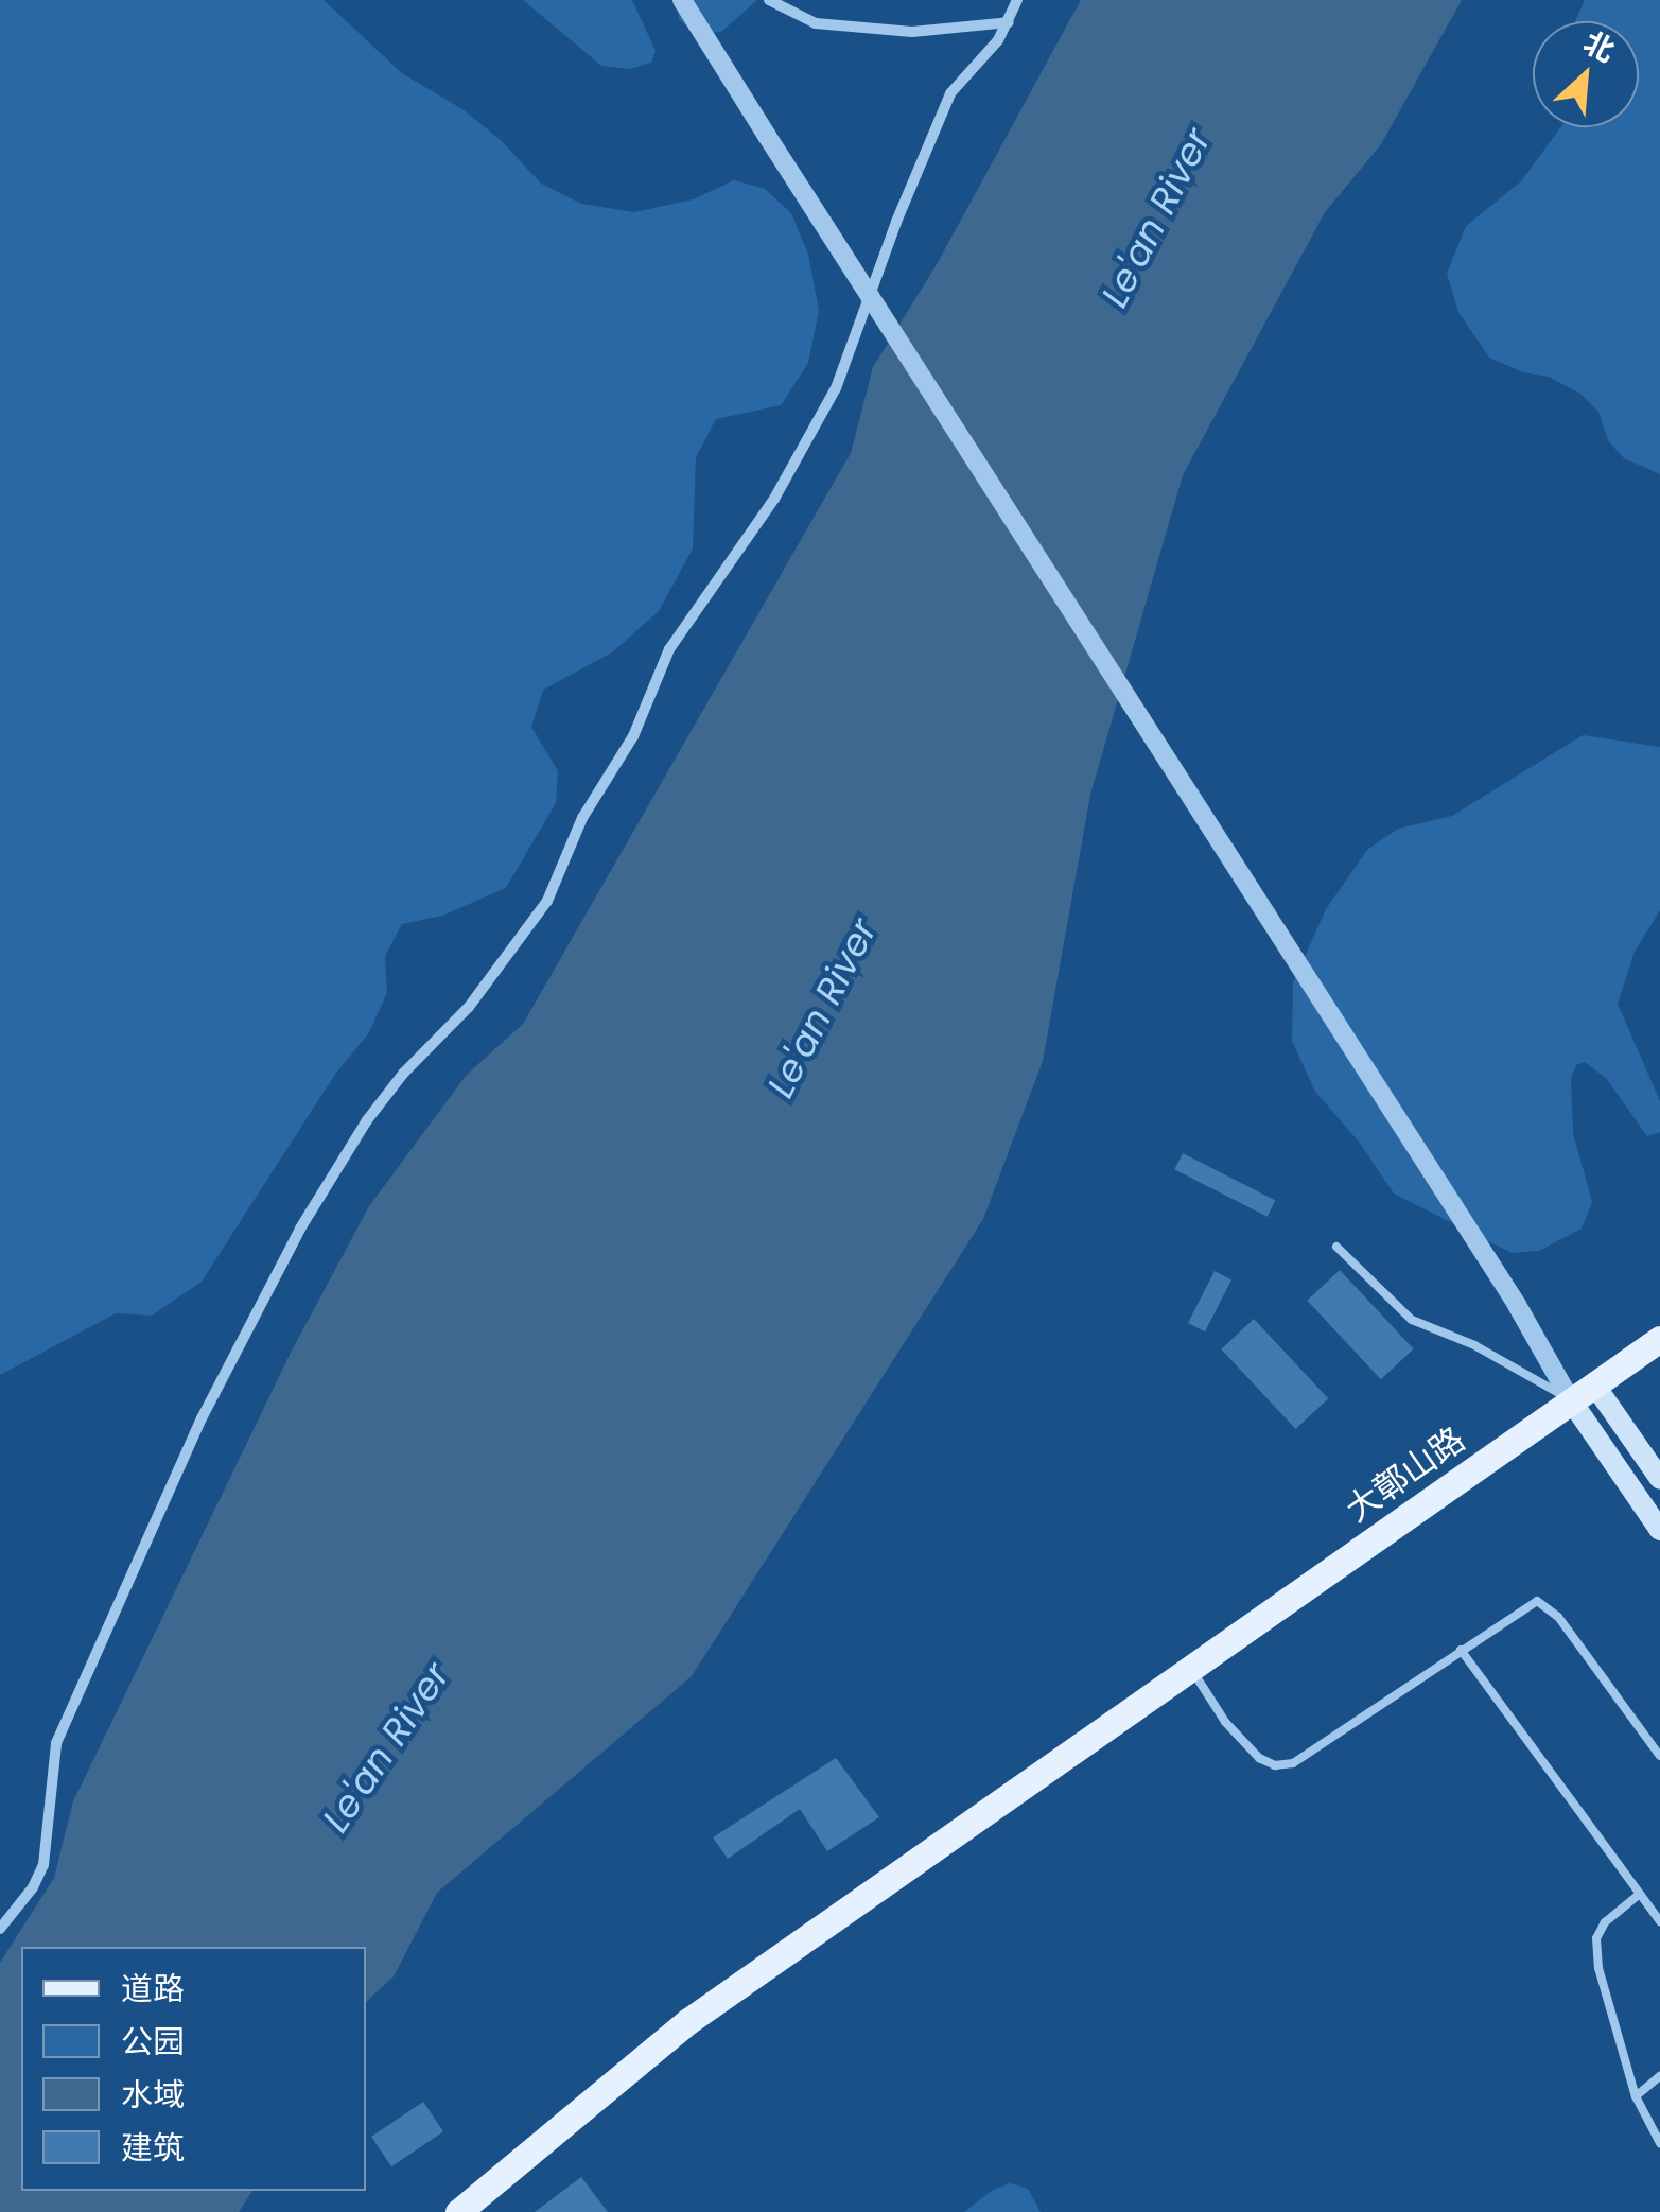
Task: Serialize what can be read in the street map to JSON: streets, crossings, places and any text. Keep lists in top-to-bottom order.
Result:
{
  "streets": {
    "main road": ["大鄣山路"]
  },
  "water": ["Le'an River"],
  "legend": [
    "道路",
    "公园",
    "水域",
    "建筑"
  ],
  "north": "top right"
}
